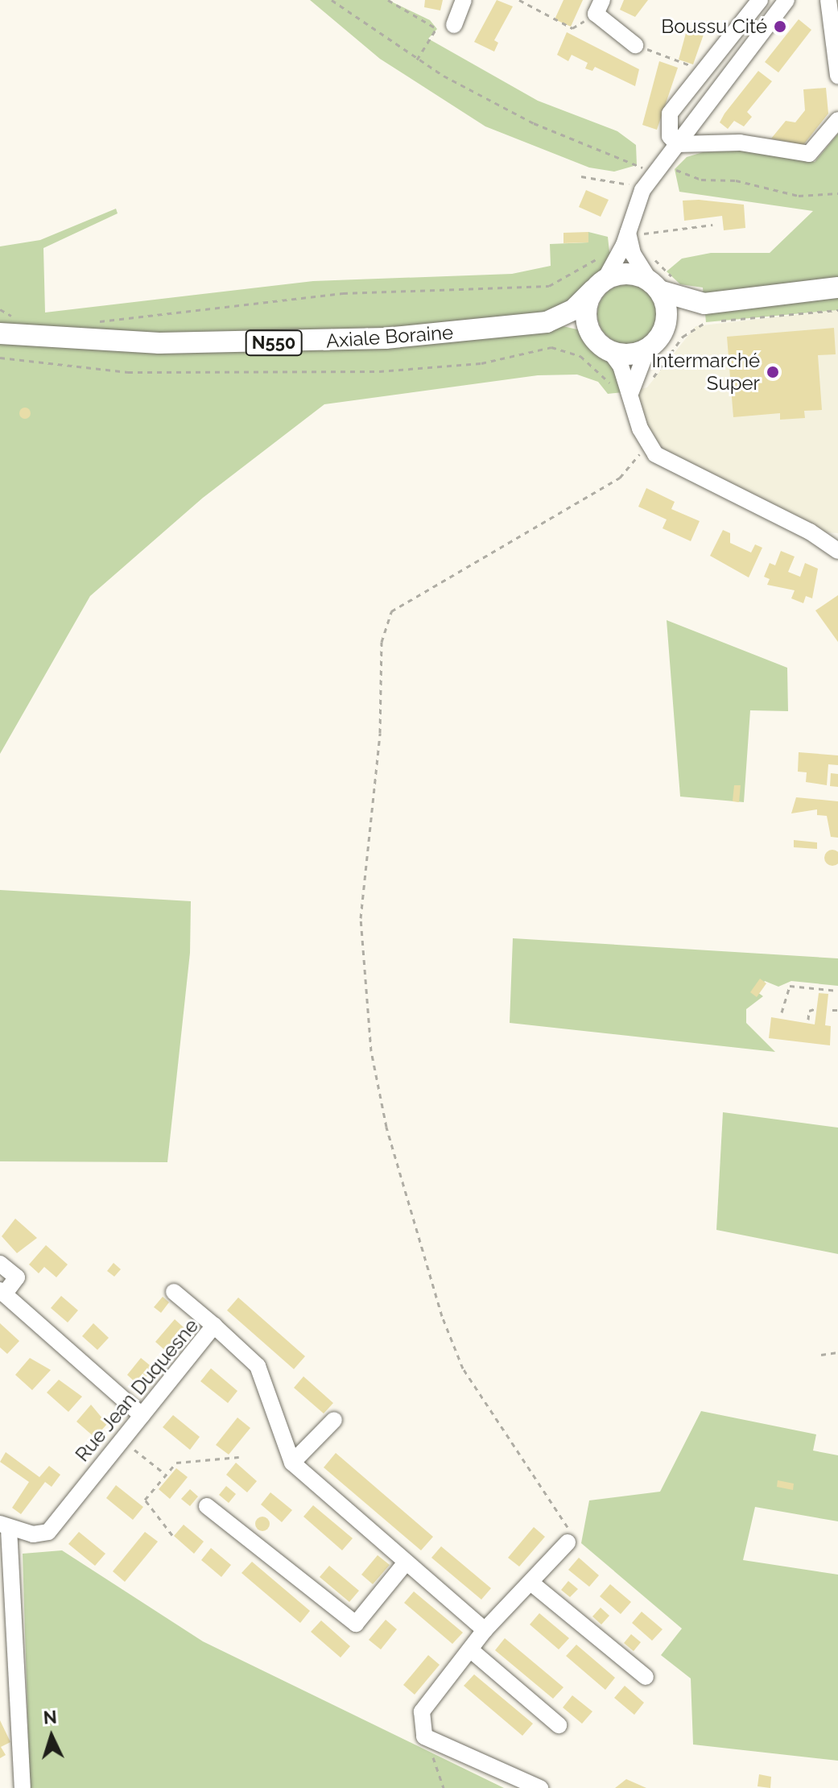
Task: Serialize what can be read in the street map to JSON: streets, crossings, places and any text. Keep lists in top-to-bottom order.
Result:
{
  "streets": {
    "main road": ["Axiale Boraine", "N550"],
    "street": ["Rue Jean Duquesne"]
  },
  "places": ["Boussu Cité", "Intermarché Super"],
  "north": "top"
}
